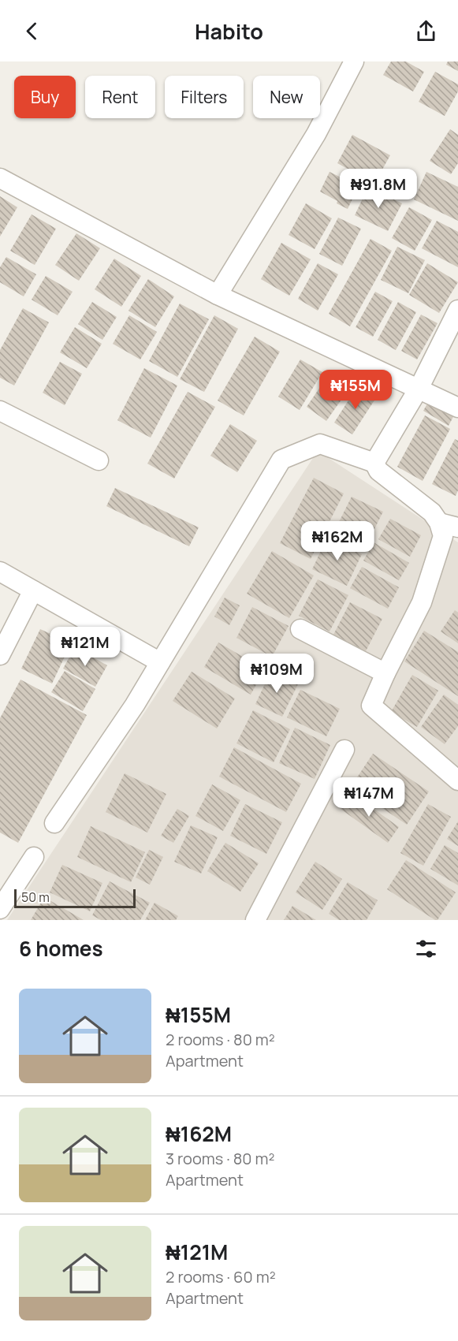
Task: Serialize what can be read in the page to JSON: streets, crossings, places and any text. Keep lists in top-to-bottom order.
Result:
{
  "scale_bar": "50 m",
  "page": {
    "header": "Habito",
    "chip": [
      "Buy",
      "Rent",
      "Filters",
      "New"
    ],
    "price": [
      "₦91.8M",
      "₦155M",
      "₦162M",
      "₦121M",
      "₦109M",
      "₦147M"
    ],
    "scale": "50 m",
    "heading": "6 homes",
    "list": [
      {
        "name": "₦155M",
        "note": "2 rooms · 80 m² · Apartment"
      },
      {
        "name": "₦162M",
        "note": "3 rooms · 80 m² · Apartment"
      },
      {
        "name": "₦121M",
        "note": "2 rooms · 60 m² · Apartment"
      }
    ]
  }
}
